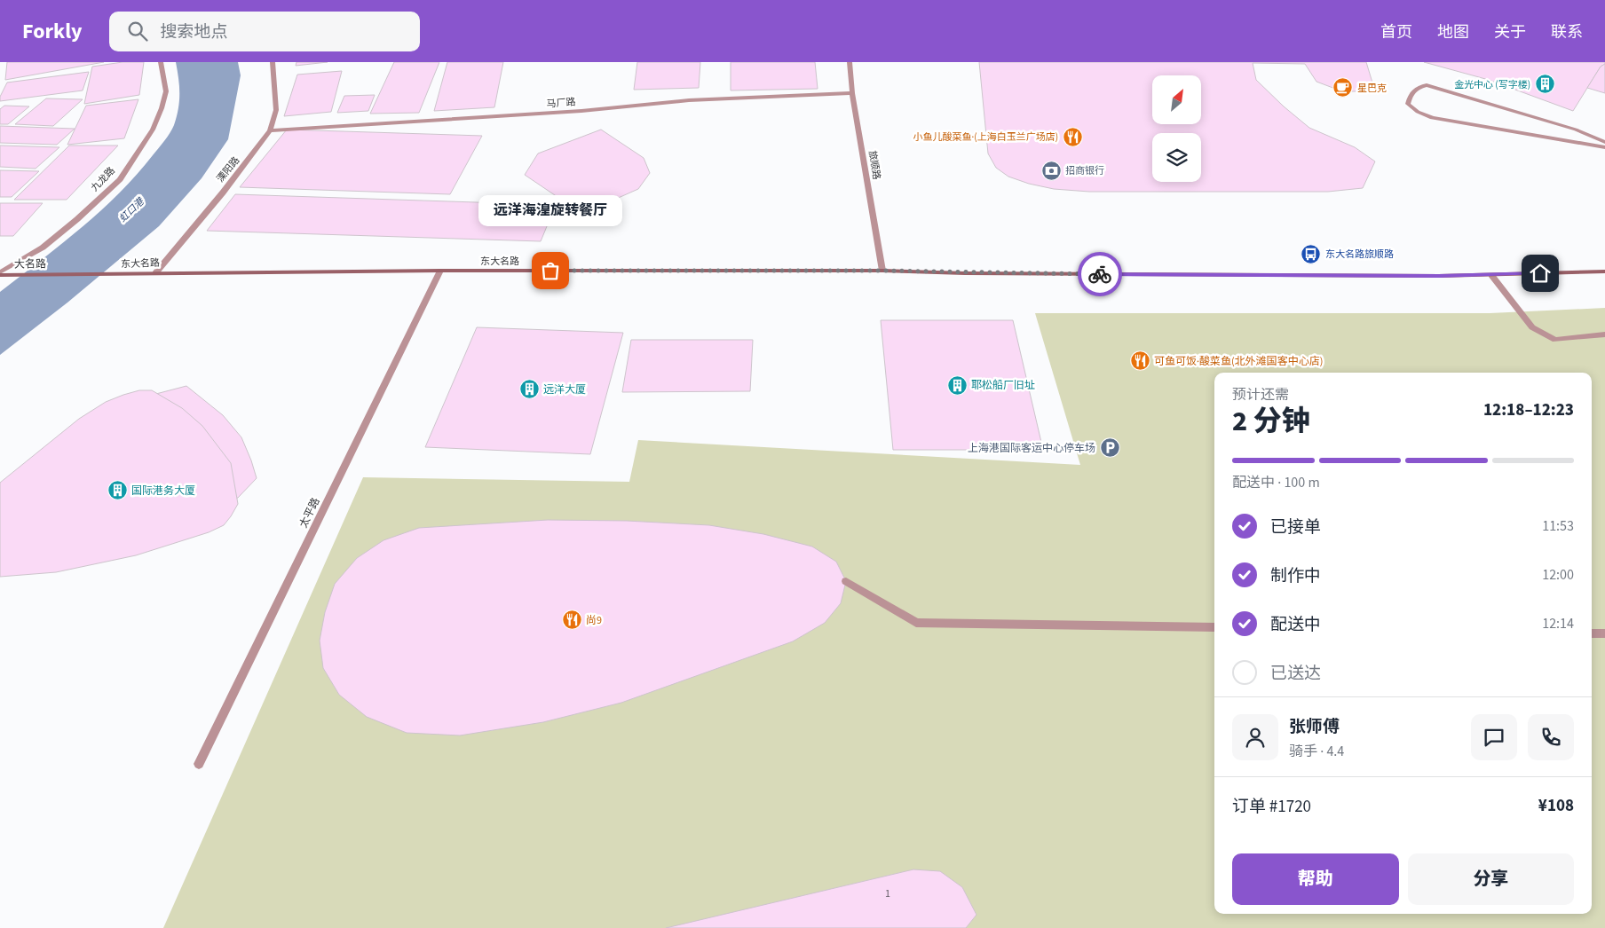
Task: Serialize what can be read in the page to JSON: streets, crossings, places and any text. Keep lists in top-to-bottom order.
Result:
{
  "streets": {
    "main road": ["东大名路", "大名路"],
    "street": [
      "马厂路",
      "旅顺路",
      "溧阳路",
      "九龙路",
      "太平路"
    ]
  },
  "crossings": [
    ["马厂路", "旅顺路"],
    ["马厂路", "溧阳路"],
    ["旅顺路", "东大名路"],
    ["溧阳路", "东大名路"],
    ["九龙路", "大名路"],
    ["东大名路", "大名路"],
    ["东大名路", "太平路"]
  ],
  "water": ["虹口港"],
  "places": {
    "building": [
      "金光中心 (写字楼)",
      "耶松船厂旧址",
      "远洋大厦",
      "国际港务大厦"
    ],
    "cafe": ["星巴克"],
    "restaurant": ["小鱼儿酸菜鱼·(上海白玉兰广场店)", "可鱼可饭·酸菜鱼(北外滩国客中心店)", "尚9"],
    "bank": ["招商银行"],
    "bus stop": ["东大名路旅顺路"],
    "other": ["远洋海湟旋转餐厅"],
    "parking": ["上海港国际客运中心停车场"]
  },
  "house_numbers": ["1"],
  "north": "top right",
  "page": {
    "header": "Forkly",
    "search": "搜索地点",
    "nav": [
      "首页",
      "地图",
      "关于",
      "联系"
    ],
    "bubble": "远洋海湟旋转餐厅",
    "heading": ["2 分钟", "预计还需", "12:18–12:23"],
    "panel": [
      "张师傅",
      "骑手 · 4.4",
      "订单 #1720",
      "¥108"
    ],
    "bar": "配送中 · 100 m",
    "list": [
      ["已接单", "11:53"],
      ["制作中", "12:00"],
      ["配送中", "12:14"],
      "已送达"
    ],
    "buttons": ["帮助", "分享"]
  }
}
